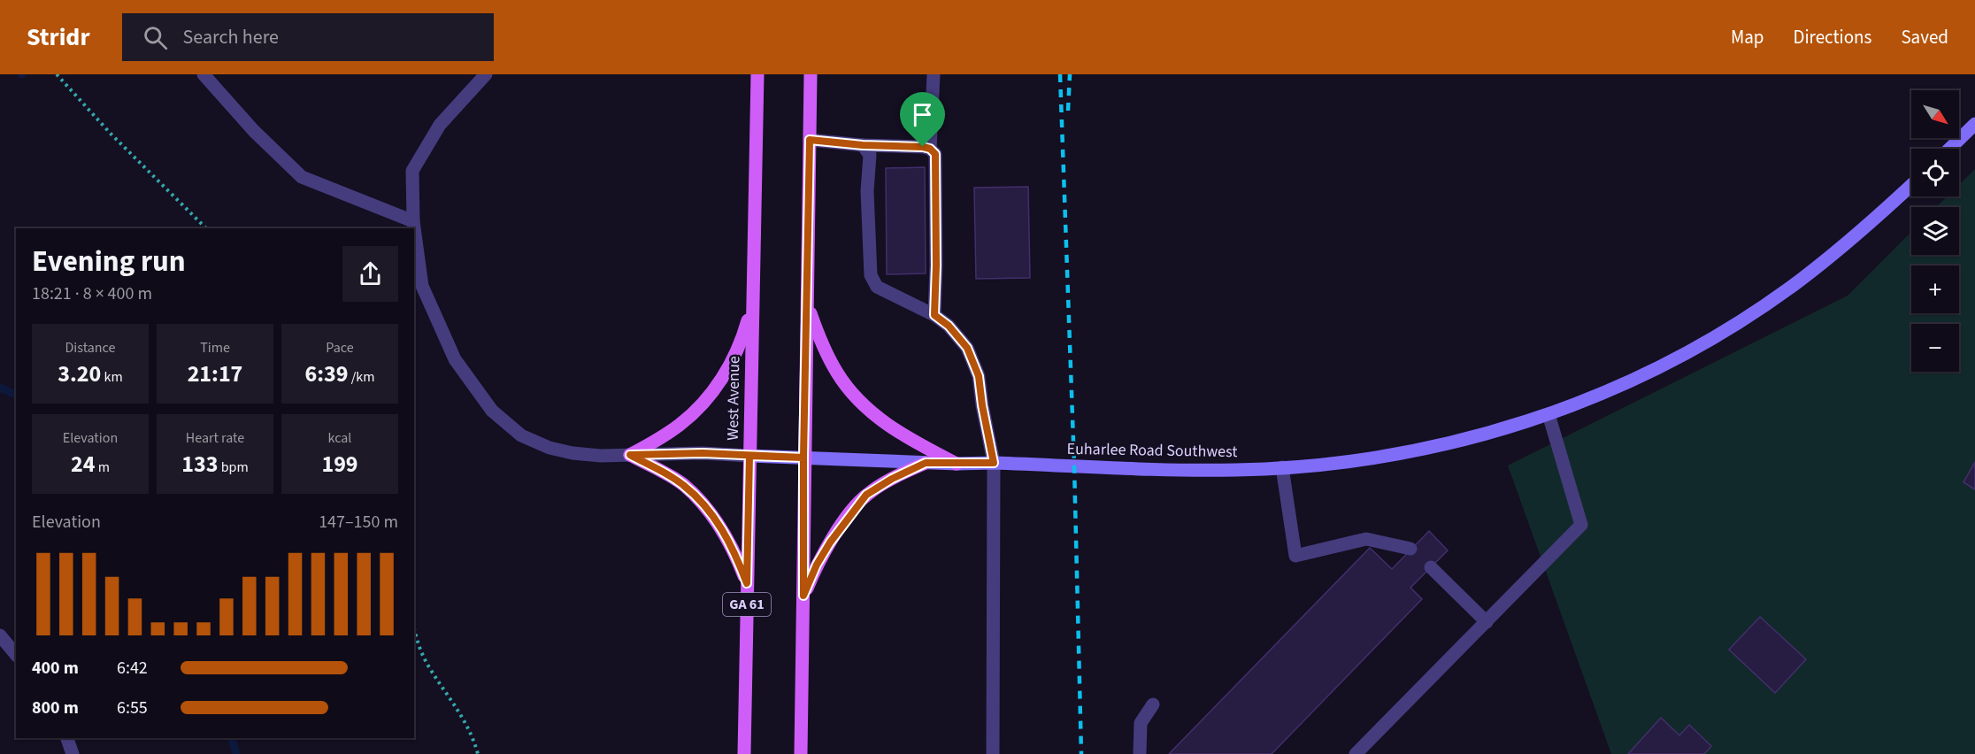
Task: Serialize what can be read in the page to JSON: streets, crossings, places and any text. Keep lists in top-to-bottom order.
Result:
{
  "streets": {
    "main road": ["West Avenue", "Euharlee Road Southwest", "GA 61"]
  },
  "crossings": [
    ["West Avenue", "Euharlee Road Southwest"]
  ],
  "north": "bottom right",
  "page": {
    "header": "Stridr",
    "search": "Search here",
    "nav": ["Map", "Directions", "Saved"],
    "map_buttons": ["+", "−"],
    "heading": ["Evening run", "18:21 · 8 × 400 m"],
    "stats": [
      ["Distance", "3.20 km"],
      ["Time", "21:17"],
      ["Pace", "6:39 /km"],
      ["Elevation", "24 m"],
      ["Heart rate", "133 bpm"],
      ["kcal", "199"]
    ],
    "chart": ["Elevation", "147–150 m"],
    "list": [
      {
        "name": "400 m",
        "note": "6:42"
      },
      {
        "name": "800 m",
        "note": "6:55"
      }
    ]
  }
}
